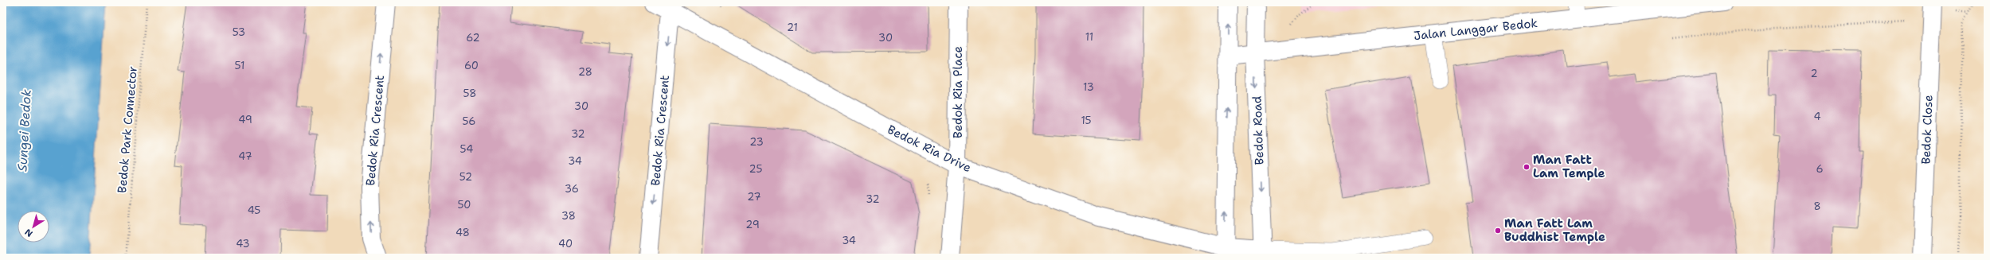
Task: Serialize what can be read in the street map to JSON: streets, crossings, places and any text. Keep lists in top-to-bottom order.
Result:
{
  "streets": {
    "street": [
      "Jalan Langgar Bedok",
      "Bedok Ria Place",
      "Bedok Close",
      "Bedok Ria Crescent",
      "Bedok Road",
      "Bedok Ria Drive"
    ],
    "path": ["Bedok Park Connector"]
  },
  "crossings": [
    ["Jalan Langgar Bedok", "Bedok Road"],
    ["Bedok Ria Place", "Bedok Ria Drive"],
    ["Bedok Ria Crescent", "Bedok Ria Drive"],
    ["Bedok Road", "Bedok Ria Drive"]
  ],
  "water": ["Sungei Bedok"],
  "places": ["Man Fatt Lam Temple", "Man Fatt Lam Buddhist Temple"],
  "house_numbers": [
    "21",
    "53",
    "11",
    "62",
    "30",
    "51",
    "60",
    "28",
    "2",
    "13",
    "58",
    "30",
    "4",
    "49",
    "15",
    "56",
    "32",
    "23",
    "54",
    "47",
    "34",
    "25",
    "6",
    "52",
    "36",
    "27",
    "32",
    "50",
    "8",
    "45",
    "38",
    "29",
    "48",
    "34",
    "43",
    "40"
  ],
  "north": "bottom left"
}
